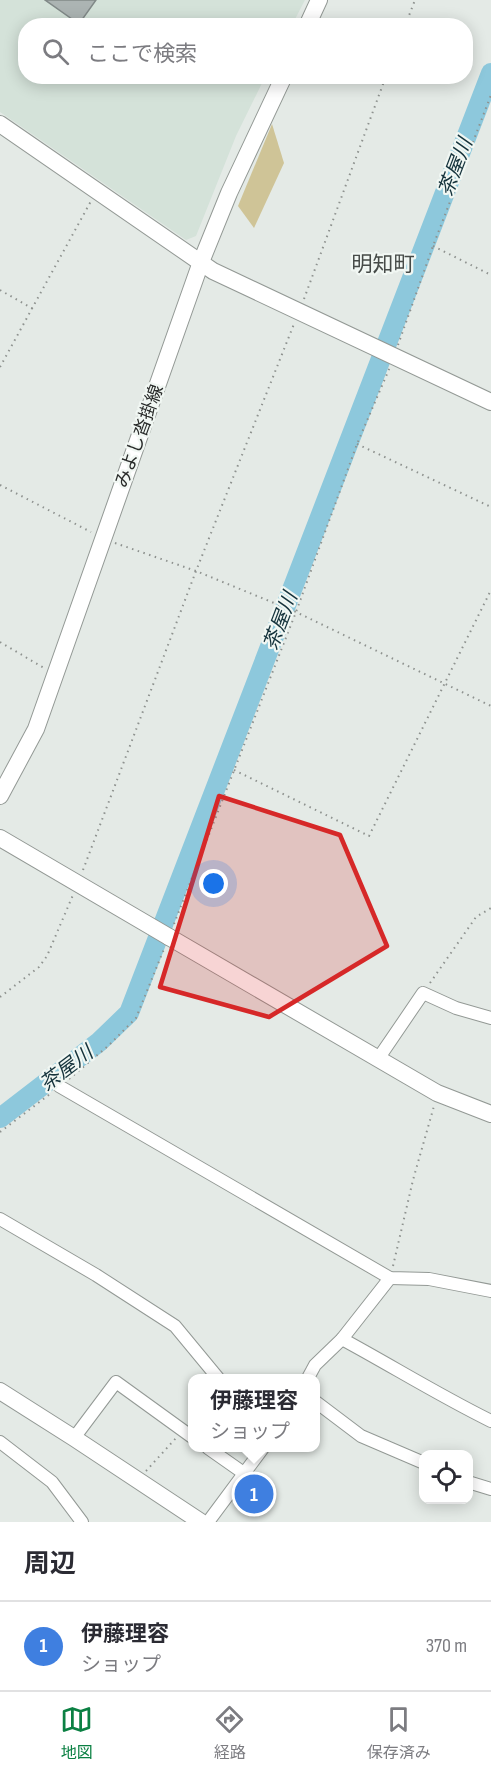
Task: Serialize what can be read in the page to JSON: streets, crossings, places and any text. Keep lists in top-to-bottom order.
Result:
{
  "streets": {
    "street": ["みよし沓掛線"]
  },
  "districts": ["明知町"],
  "water": ["茶屋川"],
  "page": {
    "search": "ここで検索",
    "popup": ["伊藤理容", "ショップ"],
    "pins": "1",
    "heading": "周辺",
    "list": [
      {
        "mark": "1",
        "name": "伊藤理容",
        "note": "ショップ",
        "value": "370 m"
      }
    ],
    "nav": ["地図", "経路", "保存済み"]
  }
}
